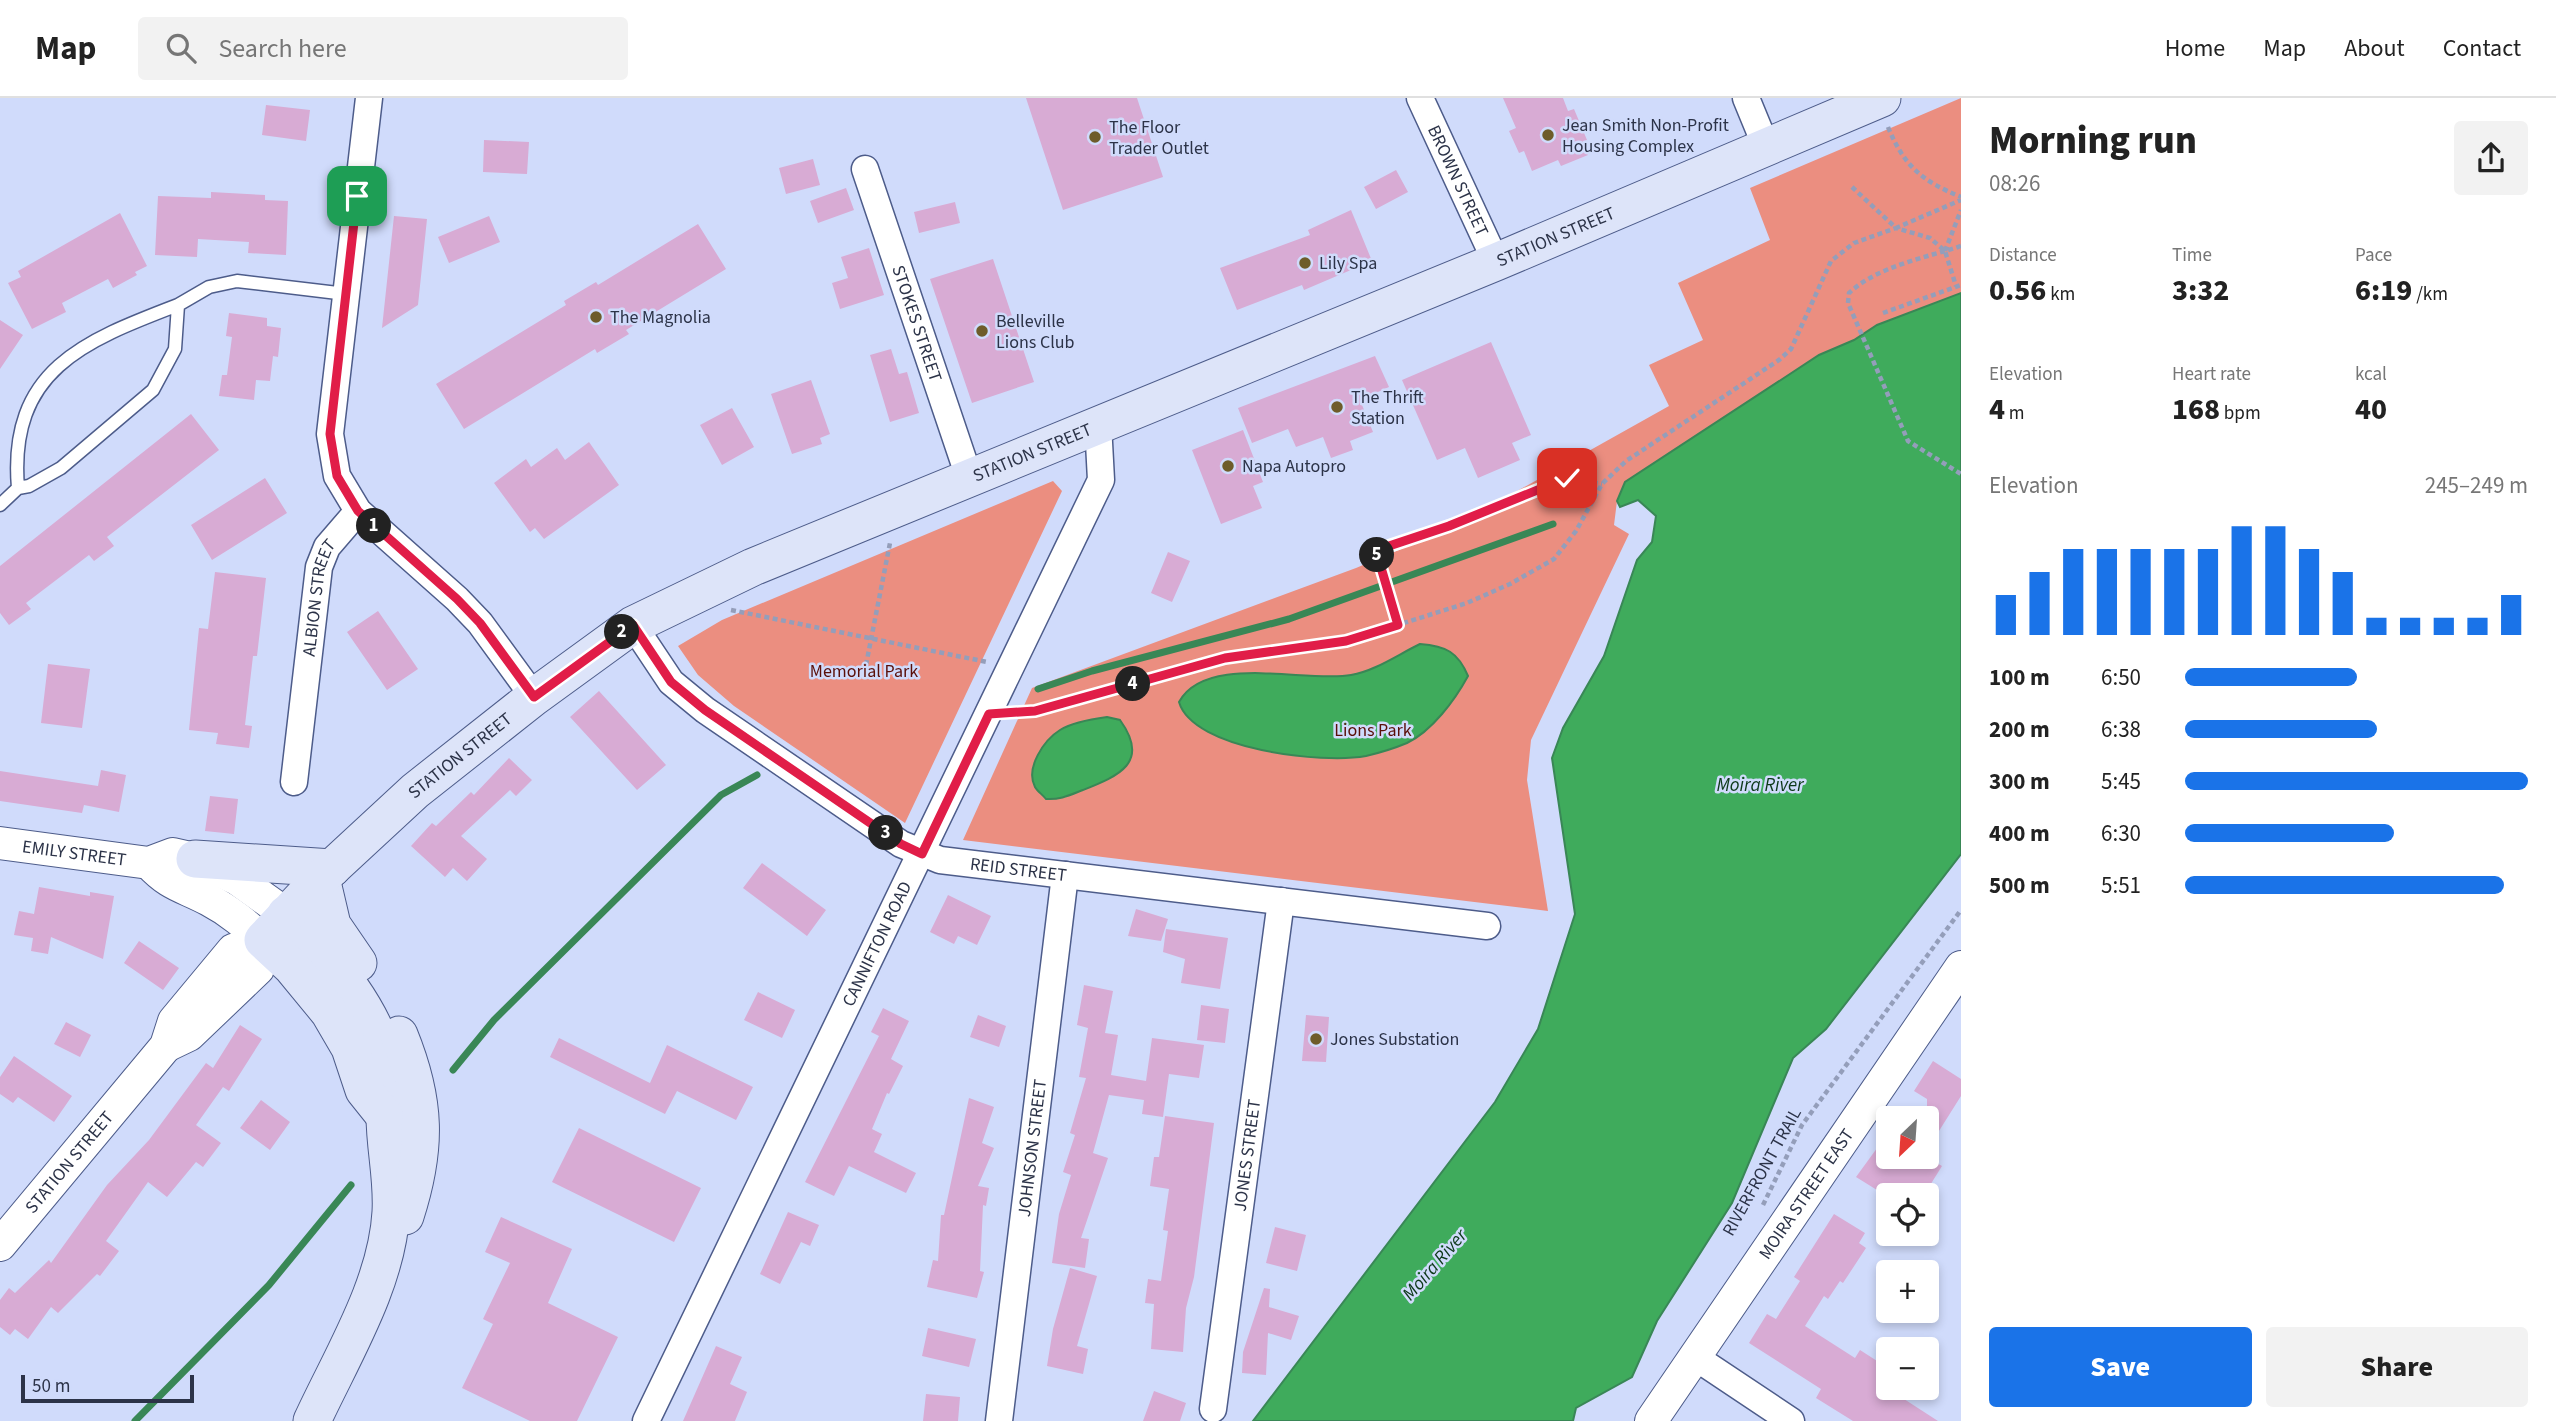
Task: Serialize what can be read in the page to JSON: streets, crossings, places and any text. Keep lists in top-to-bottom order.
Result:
{
  "streets": {
    "main road": ["STATION STREET"],
    "street": [
      "BROWN STREET",
      "STOKES STREET",
      "ALBION STREET",
      "EMILY STREET",
      "REID STREET",
      "CANNIFTON ROAD",
      "JOHNSON STREET",
      "JONES STREET",
      "MOIRA STREET EAST"
    ],
    "path": ["RIVERFRONT TRAIL"]
  },
  "crossings": [
    ["BROWN STREET", "STATION STREET"],
    ["STATION STREET", "STOKES STREET"],
    ["STATION STREET", "EMILY STREET"],
    ["STATION STREET", "REID STREET"],
    ["STATION STREET", "CANNIFTON ROAD"],
    ["REID STREET", "CANNIFTON ROAD"],
    ["REID STREET", "JOHNSON STREET"],
    ["REID STREET", "JONES STREET"]
  ],
  "water": ["Moira River"],
  "parks": ["Memorial Park", "Lions Park"],
  "places": [
    "Jean Smith Non-Profit Housing Complex",
    "The Floor Trader Outlet",
    "Lily Spa",
    "The Magnolia",
    "Belleville Lions Club",
    "The Thrift Station",
    "Napa Autopro",
    "Jones Substation"
  ],
  "scale_bar": "50 m",
  "north": "bottom left",
  "page": {
    "header": "Map",
    "search": "Search here",
    "nav": [
      "Home",
      "Map",
      "About",
      "Contact"
    ],
    "heading": ["Morning run", "08:26"],
    "stats": [
      ["Distance", "0.56 km"],
      ["Time", "3:32"],
      ["Pace", "6:19 /km"],
      ["Elevation", "4 m"],
      ["Heart rate", "168 bpm"],
      ["kcal", "40"]
    ],
    "chart": ["Elevation", "245–249 m"],
    "pins": [
      "1",
      "5",
      "2",
      "4",
      "3"
    ],
    "list": [
      {
        "name": "100 m",
        "note": "6:50"
      },
      {
        "name": "200 m",
        "note": "6:38"
      },
      {
        "name": "300 m",
        "note": "5:45"
      },
      {
        "name": "400 m",
        "note": "6:30"
      },
      {
        "name": "500 m",
        "note": "5:51"
      }
    ],
    "map_buttons": ["+", "−"],
    "buttons": ["Save", "Share"],
    "scale": "50 m"
  }
}
